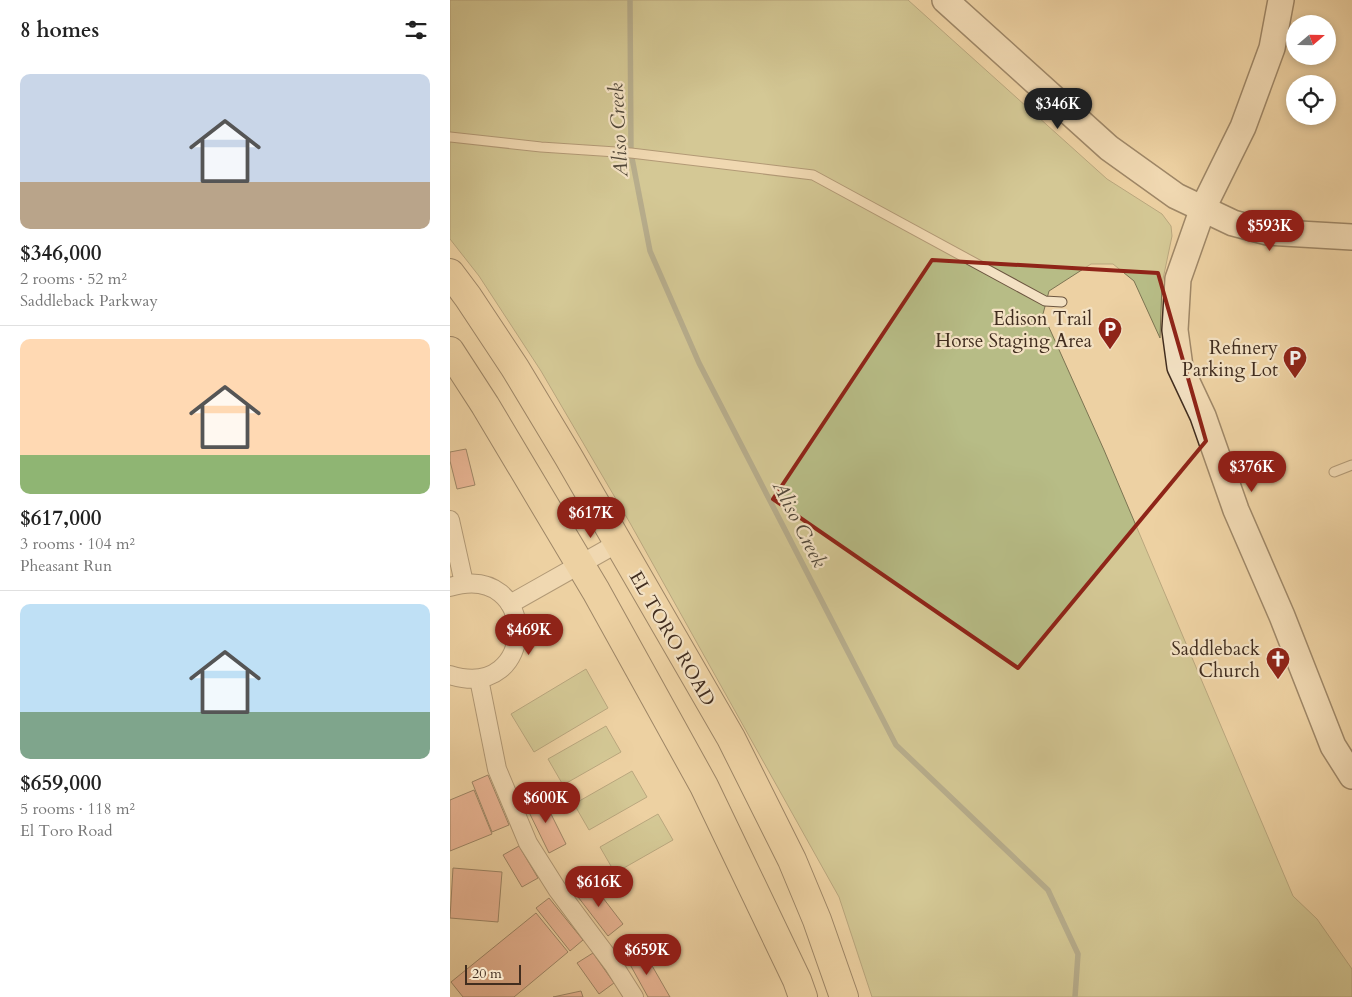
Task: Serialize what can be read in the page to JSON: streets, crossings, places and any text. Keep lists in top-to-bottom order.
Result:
{
  "streets": {
    "main road": ["EL TORO ROAD"]
  },
  "water": ["Aliso Creek"],
  "places": {
    "parking": ["Edison Trail Horse Staging Area", "Refinery Parking Lot"],
    "church": ["Saddleback Church"]
  },
  "scale_bar": "20 m",
  "north": "right",
  "page": {
    "heading": "8 homes",
    "list": [
      {
        "name": "$346,000",
        "note": "2 rooms · 52 m² · Saddleback Parkway"
      },
      {
        "name": "$617,000",
        "note": "3 rooms · 104 m² · Pheasant Run"
      },
      {
        "name": "$659,000",
        "note": "5 rooms · 118 m² · El Toro Road"
      }
    ],
    "price": [
      "$346K",
      "$593K",
      "$376K",
      "$617K",
      "$469K",
      "$600K",
      "$616K",
      "$659K"
    ],
    "scale": "20 m"
  }
}
